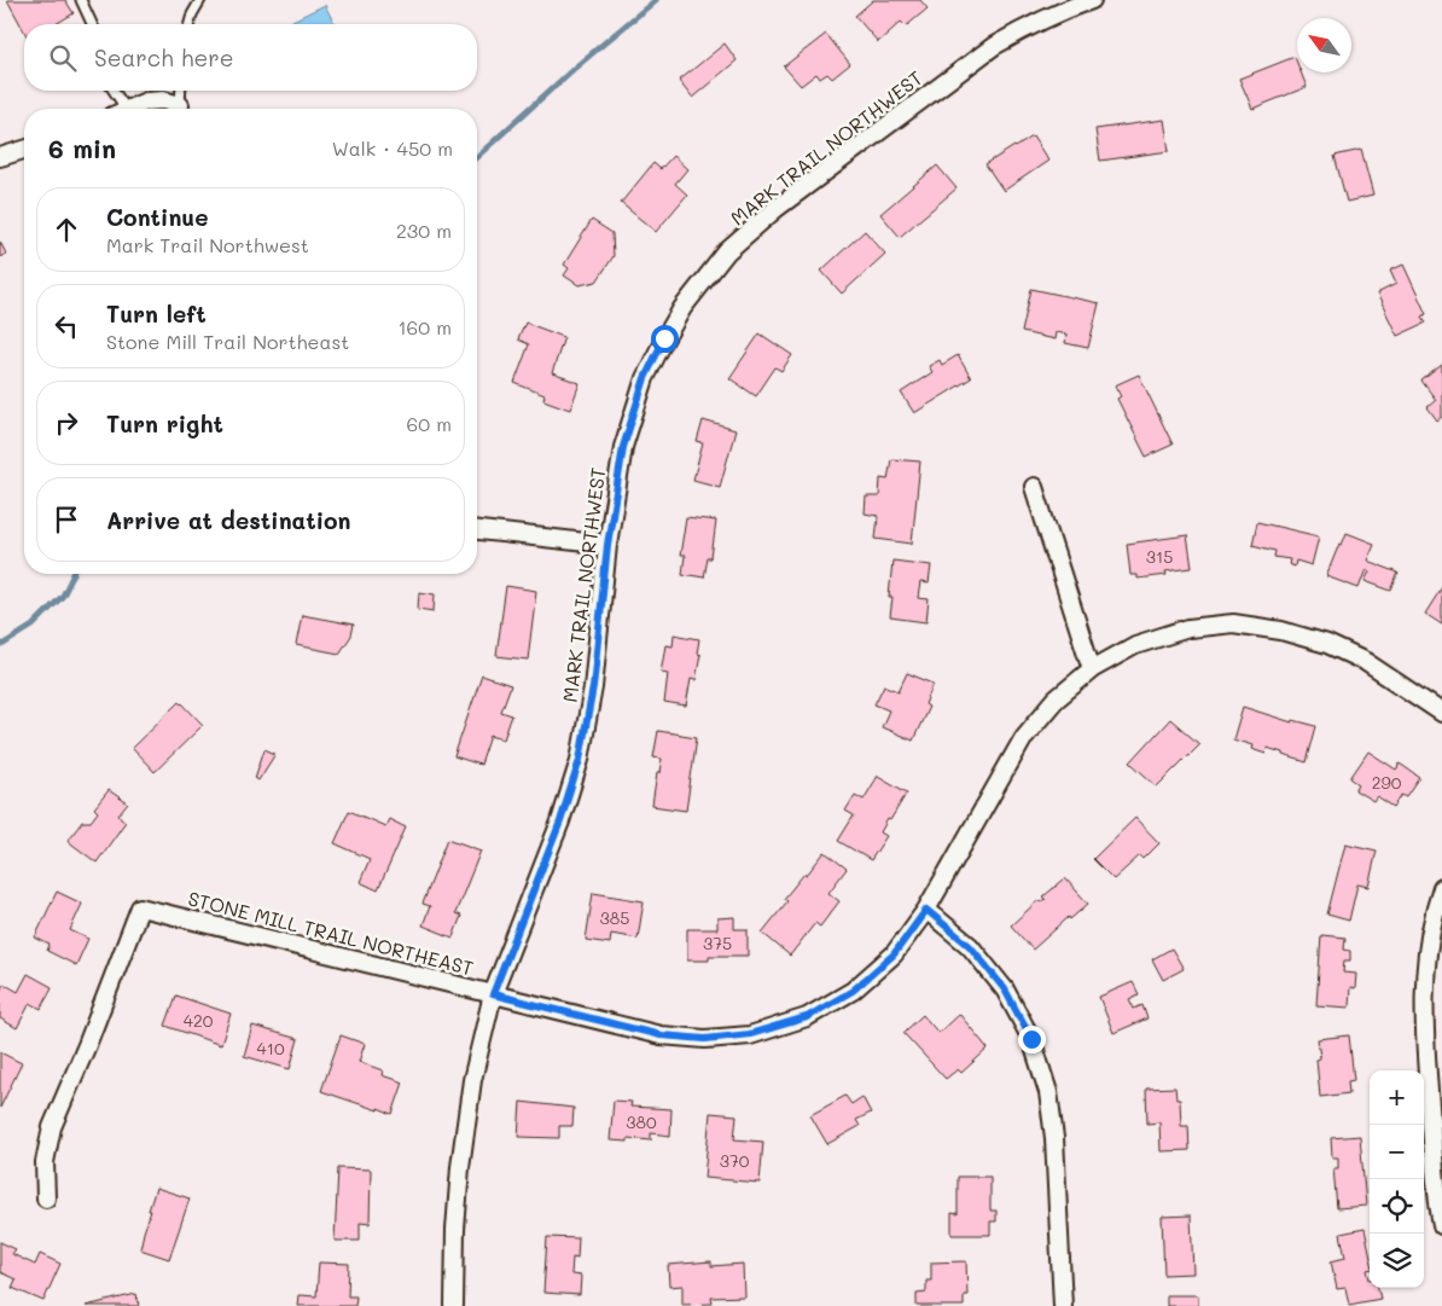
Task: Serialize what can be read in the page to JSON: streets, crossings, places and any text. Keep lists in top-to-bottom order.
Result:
{
  "streets": {
    "street": ["MARK TRAIL NORTHWEST", "STONE MILL TRAIL NORTHEAST"]
  },
  "crossings": [
    ["MARK TRAIL NORTHWEST", "STONE MILL TRAIL NORTHEAST"]
  ],
  "house_numbers": [
    "315",
    "290",
    "385",
    "375",
    "420",
    "410",
    "380",
    "370"
  ],
  "north": "top left",
  "page": {
    "search": "Search here",
    "heading": ["6 min", "Walk · 450 m"],
    "list": [
      ["Continue", "Mark Trail Northwest", "230 m"],
      ["Turn left", "Stone Mill Trail Northeast", "160 m"],
      ["Turn right", "60 m"],
      "Arrive at destination"
    ],
    "map_buttons": ["+", "−"]
  }
}
